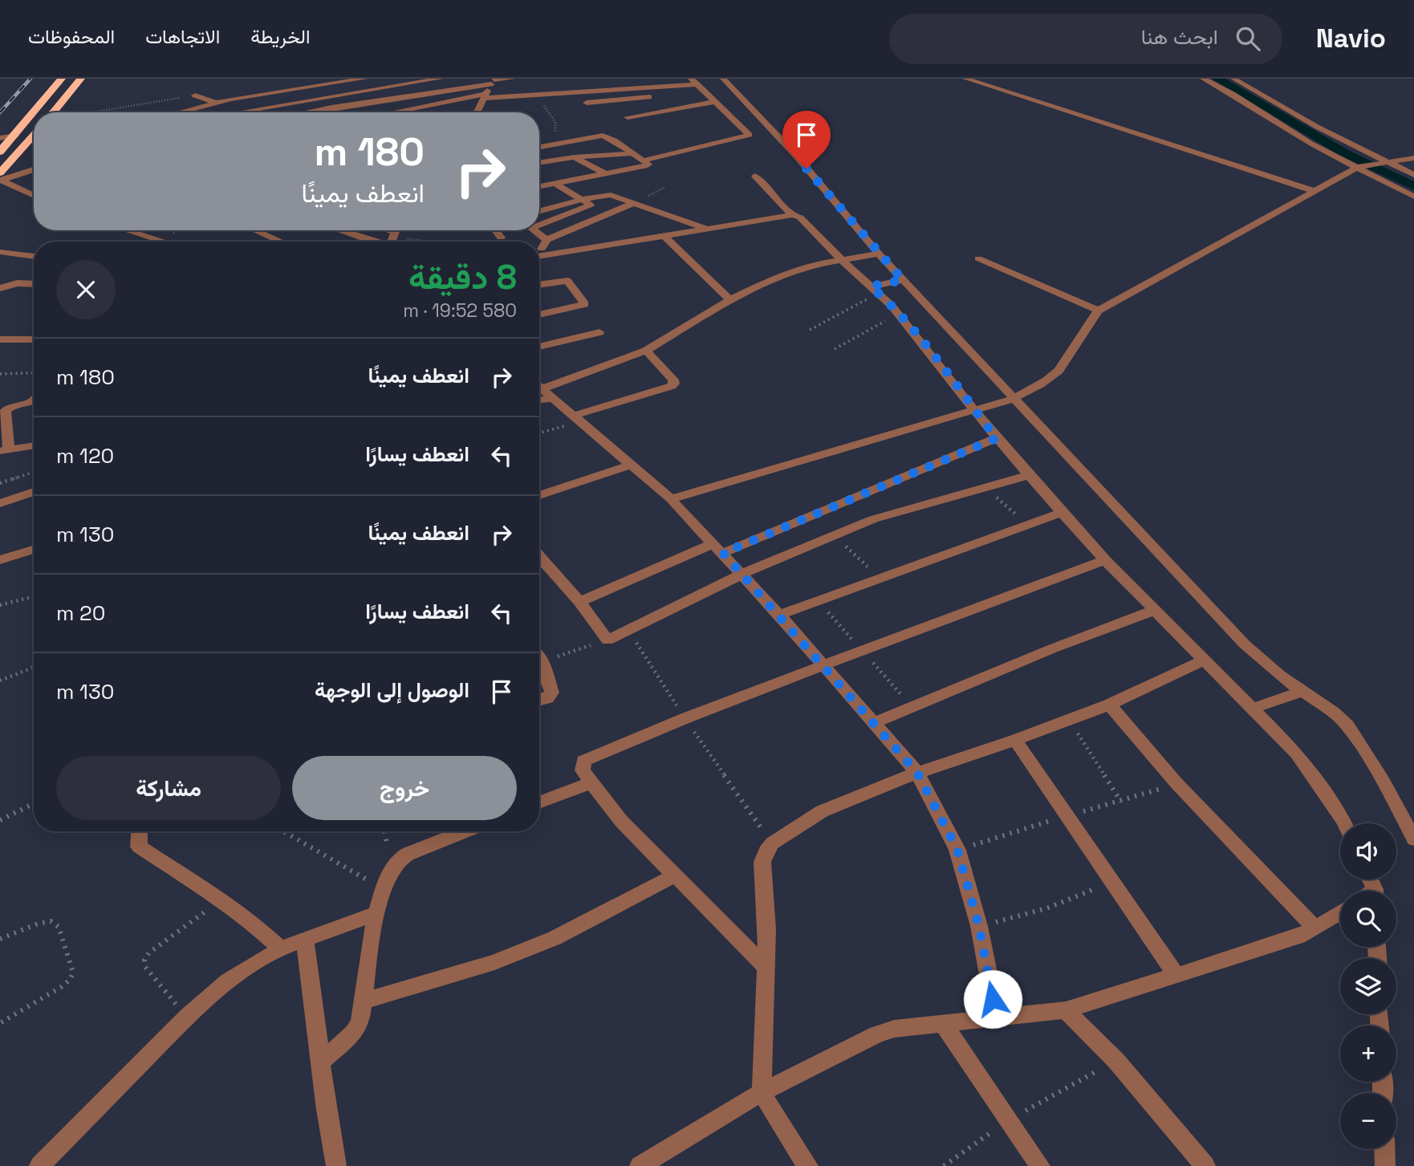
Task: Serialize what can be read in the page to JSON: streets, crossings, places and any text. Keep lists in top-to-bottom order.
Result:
{
  "page": {
    "header": "Navio",
    "search": "ابحث هنا",
    "nav": ["الخريطة", "الاتجاهات", "المحفوظات"],
    "turn": ["180 m", "انعطف يمينًا"],
    "heading": ["8 دقيقة", "580 m · 19:52"],
    "list": [
      {
        "name": "انعطف يمينًا",
        "value": "180 m"
      },
      {
        "name": "انعطف يسارًا",
        "value": "120 m"
      },
      {
        "name": "انعطف يمينًا",
        "value": "130 m"
      },
      {
        "name": "انعطف يسارًا",
        "value": "20 m"
      },
      {
        "name": "الوصول إلى الوجهة",
        "value": "130 m"
      }
    ],
    "buttons": ["خروج", "مشاركة"],
    "map_buttons": ["+", "−"]
  }
}
